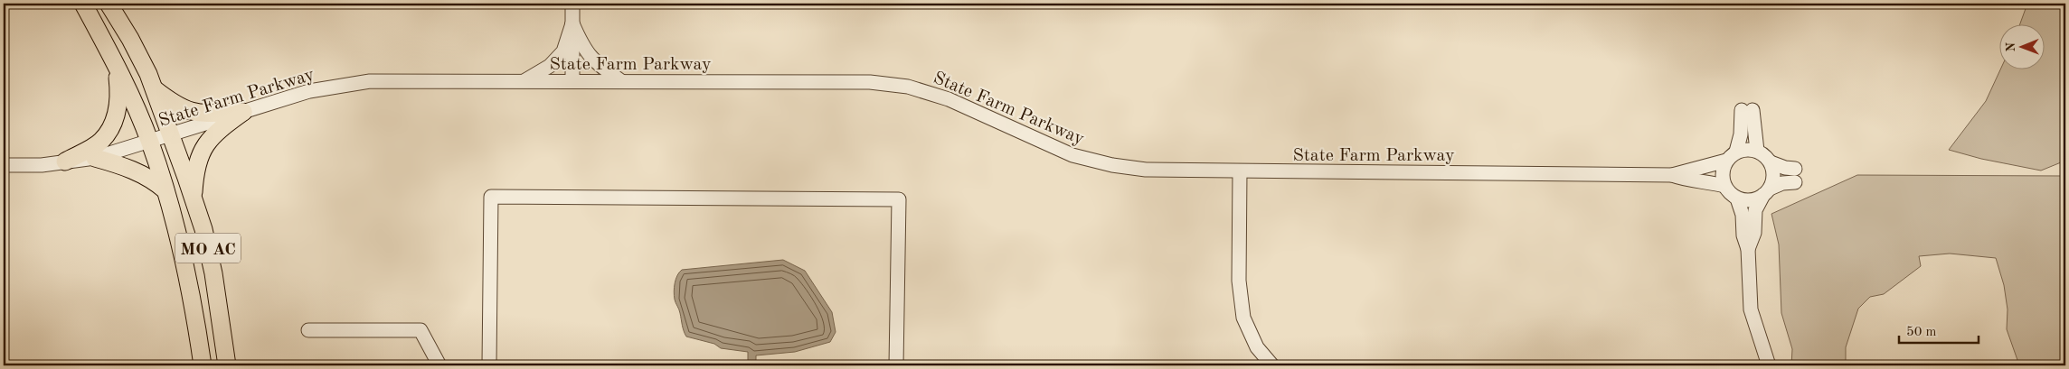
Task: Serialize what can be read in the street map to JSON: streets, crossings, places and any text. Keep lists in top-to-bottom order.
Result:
{
  "streets": {
    "main road": ["MO AC"],
    "street": ["State Farm Parkway"]
  },
  "crossings": [
    ["State Farm Parkway", "MO AC"]
  ],
  "scale_bar": "50 m",
  "north": "left"
}
